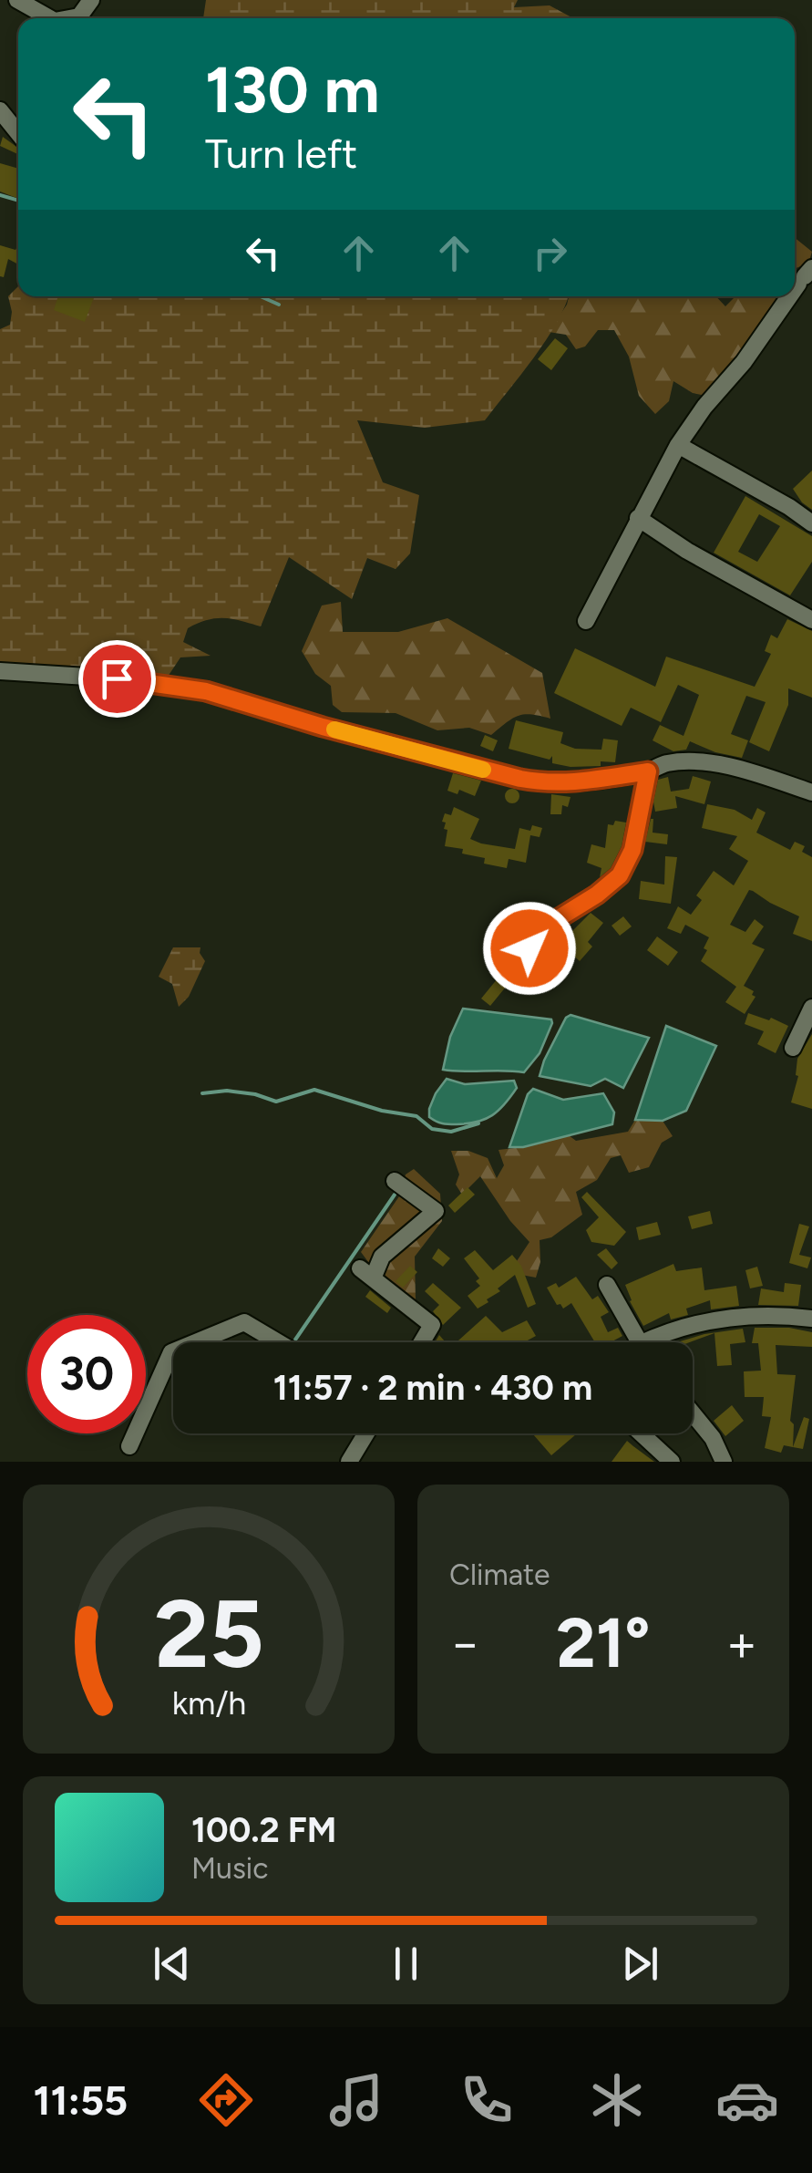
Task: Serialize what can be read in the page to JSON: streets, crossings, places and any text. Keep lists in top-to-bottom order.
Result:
{
  "page": {
    "turn": ["130 m", "Turn left"],
    "limit": "30",
    "trip": "11:57 · 2 min · 430 m",
    "tile": "Climate",
    "heat": ["−", "21°", "+"],
    "song": ["100.2 FM", "Music"],
    "tabs": "11:55",
    "gauge": ["25", "km/h"]
  }
}
